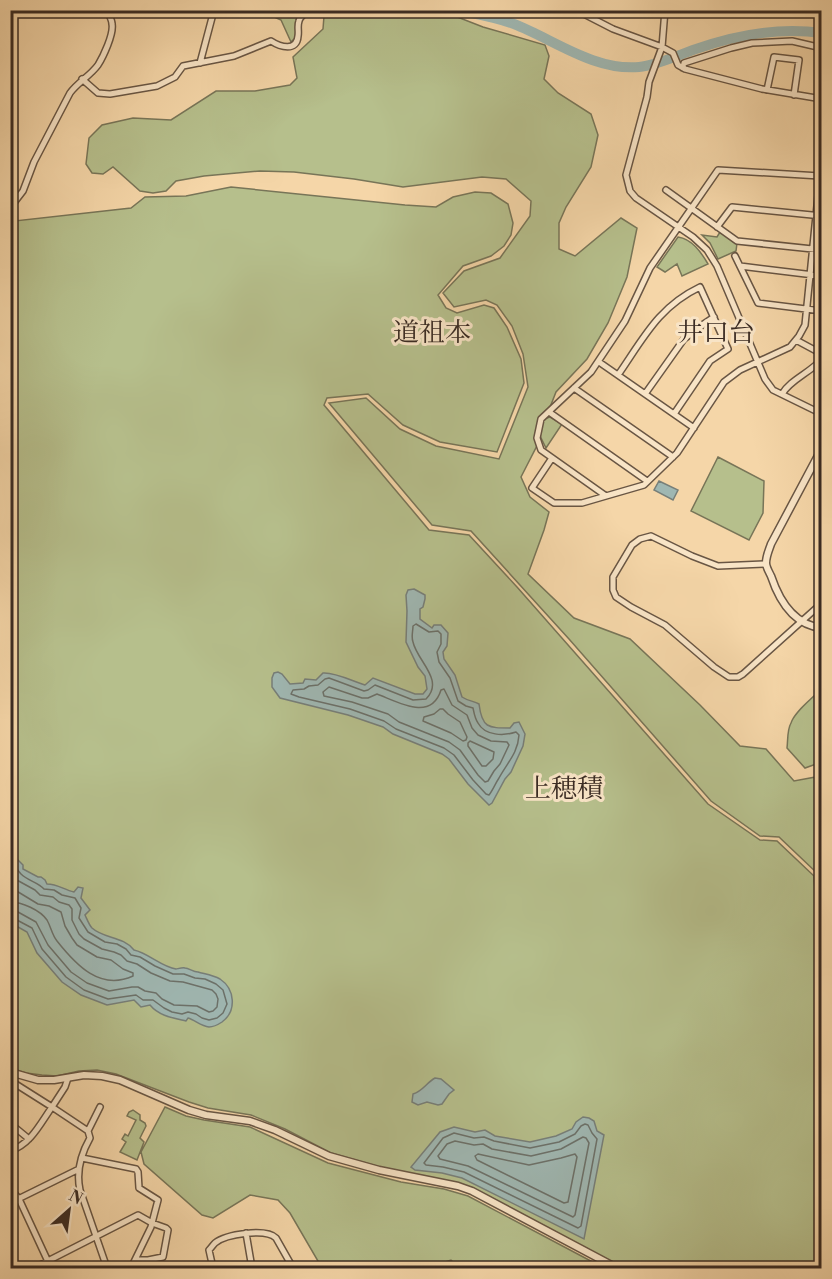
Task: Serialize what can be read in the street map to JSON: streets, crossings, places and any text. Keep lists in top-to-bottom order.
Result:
{
  "districts": ["道祖本", "井口台", "上穂積"],
  "north": "top right"
}
